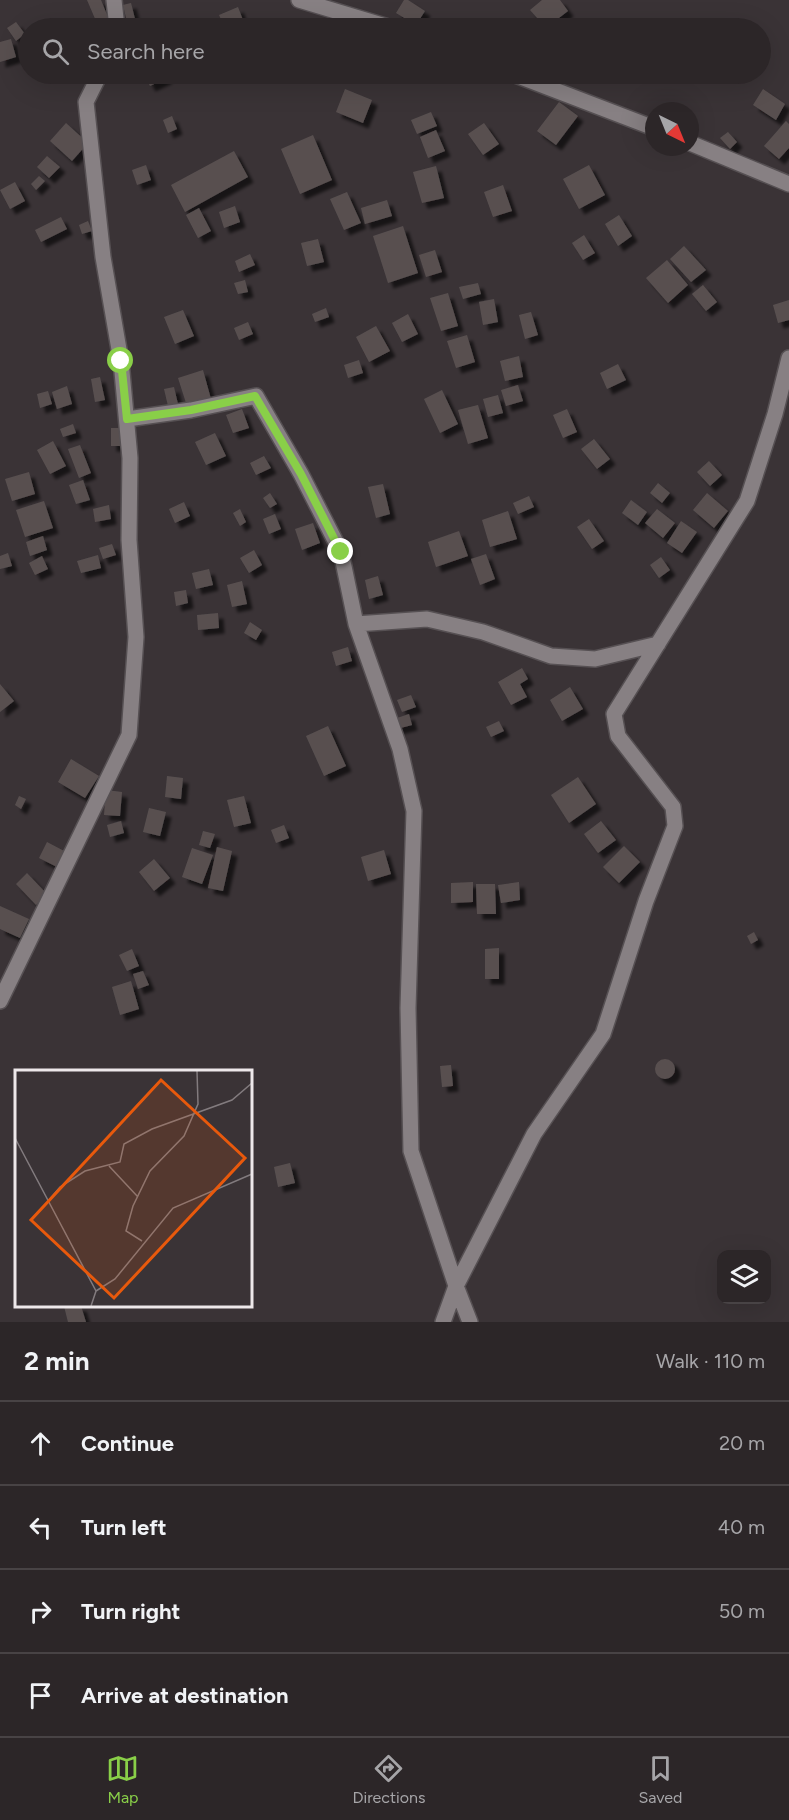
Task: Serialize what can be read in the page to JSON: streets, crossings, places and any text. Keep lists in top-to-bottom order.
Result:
{
  "north": "bottom right",
  "page": {
    "search": "Search here",
    "heading": ["2 min", "Walk · 110 m"],
    "list": [
      ["Continue", "20 m"],
      ["Turn left", "40 m"],
      ["Turn right", "50 m"],
      "Arrive at destination"
    ],
    "nav": ["Map", "Directions", "Saved"]
  }
}
